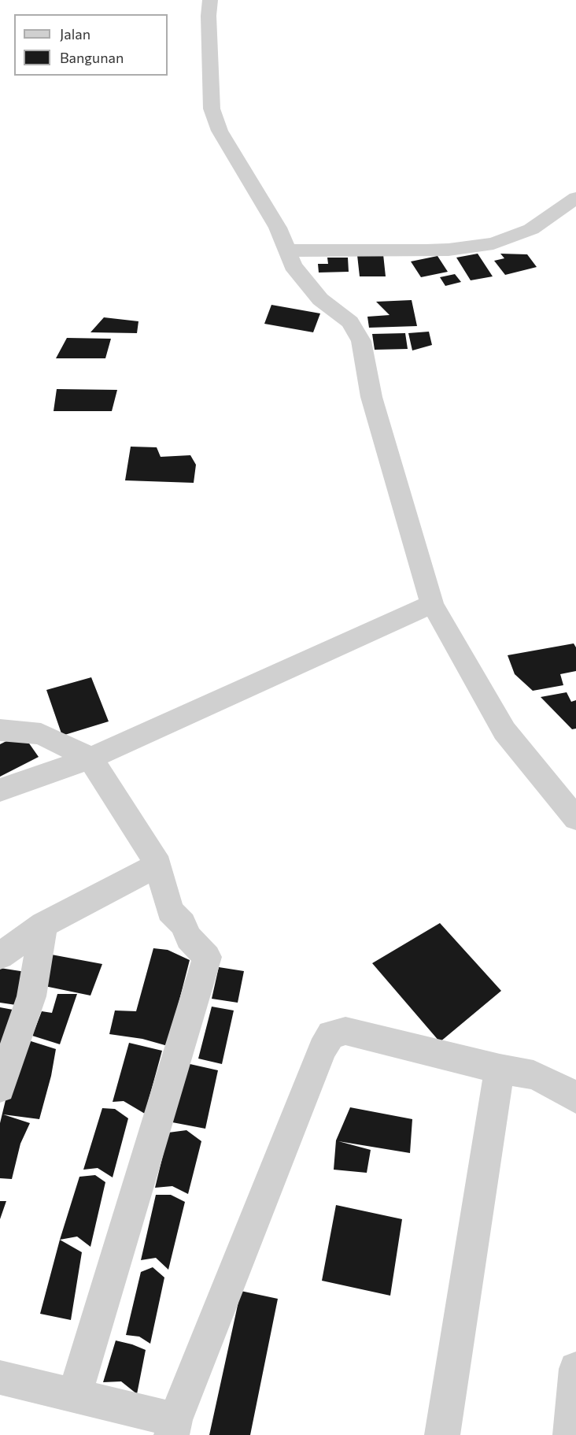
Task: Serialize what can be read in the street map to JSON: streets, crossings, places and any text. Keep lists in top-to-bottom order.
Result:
{
  "legend": ["Jalan", "Bangunan"]
}
